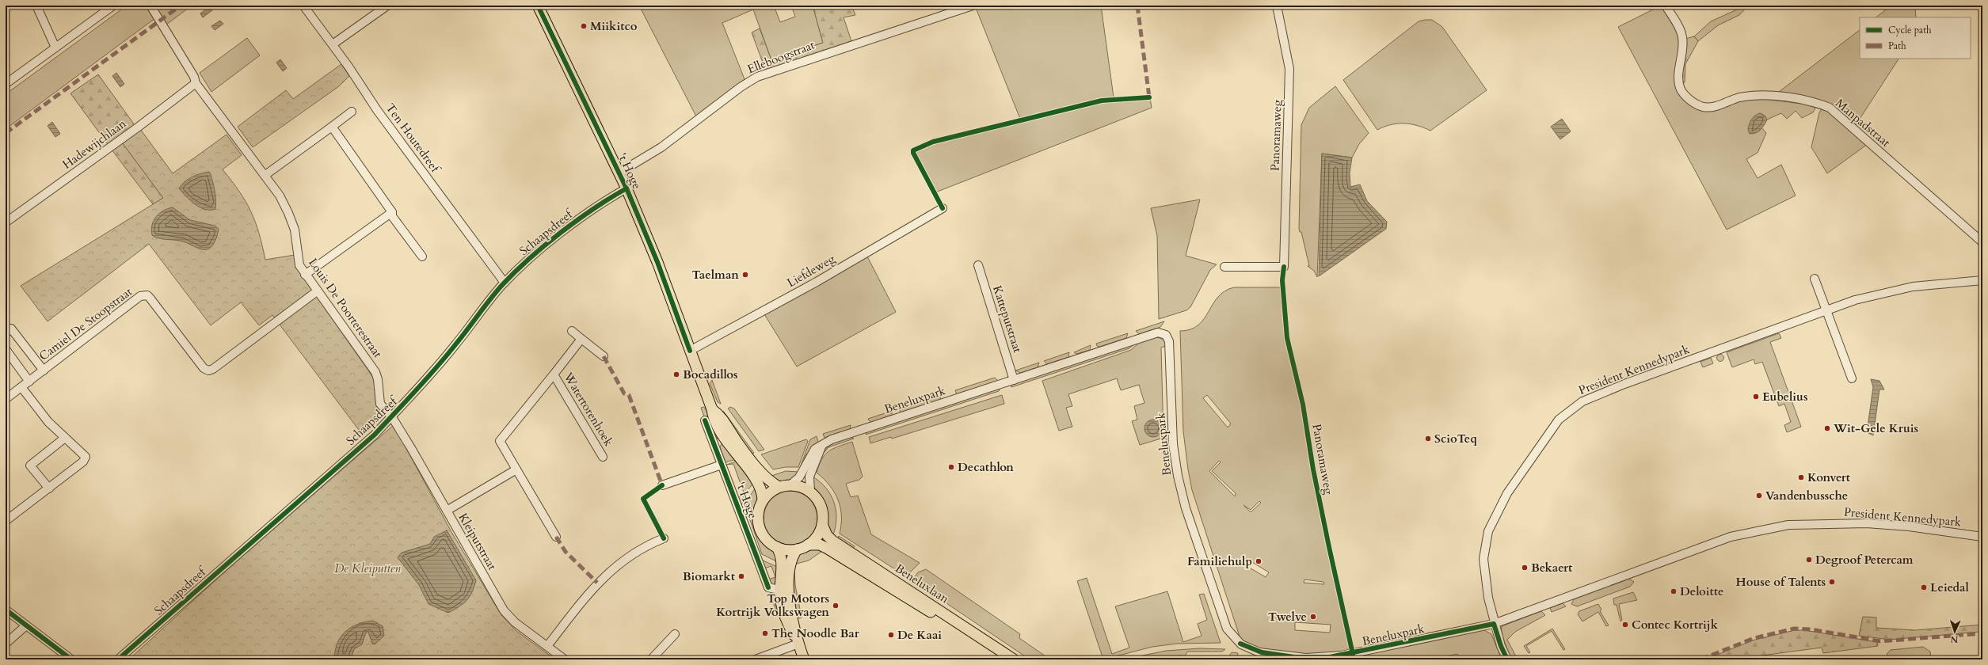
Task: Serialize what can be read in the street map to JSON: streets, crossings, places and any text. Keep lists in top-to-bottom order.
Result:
{
  "streets": {
    "main road": ["'t Hoge", "Beneluxlaan"],
    "street": [
      "Elleboogstraat",
      "Manpadstraat",
      "Panoramaweg",
      "Ten Houtedreef",
      "Hadewijchlaan",
      "Schaapsdreef",
      "Liefdeweg",
      "Louis De Poorterestraat",
      "Katteputstraat",
      "Camiel De Stoopstraat",
      "President Kennedypark",
      "Beneluxpark",
      "Watertorenhoek",
      "Kleiputstraat"
    ]
  },
  "crossings": [
    ["Elleboogstraat", "'t Hoge"],
    ["Ten Houtedreef", "Schaapsdreef"],
    ["Hadewijchlaan", "Louis De Poorterestraat"],
    ["'t Hoge", "Schaapsdreef"],
    ["'t Hoge", "Liefdeweg"],
    ["'t Hoge", "Beneluxpark"],
    ["'t Hoge", "Beneluxlaan"],
    ["Schaapsdreef", "Louis De Poorterestraat"],
    ["Schaapsdreef", "Kleiputstraat"],
    ["Louis De Poorterestraat", "Camiel De Stoopstraat"],
    ["Louis De Poorterestraat", "Kleiputstraat"],
    ["Katteputstraat", "Beneluxpark"],
    ["President Kennedypark", "Beneluxpark"],
    ["Beneluxpark", "Beneluxlaan"]
  ],
  "parks": ["De Kleiputten"],
  "places": [
    "Miikitco",
    "Taelman",
    "Bocadillos",
    "Eubelius",
    "Wit-Gele Kruis",
    "ScioTeq",
    "Decathlon",
    "Konvert",
    "Vandenbussche",
    "Degroof Petercam",
    "Familiehulp",
    "Bekaert",
    "Biomarkt",
    "House of Talents",
    "Leiedal",
    "Deloitte",
    "Top Motors Kortrijk Volkswagen",
    "Twelve",
    "Contec Kortrijk",
    "The Noodle Bar",
    "De Kaai"
  ],
  "legend": ["Cycle path", "Path"],
  "north": "bottom"
}
